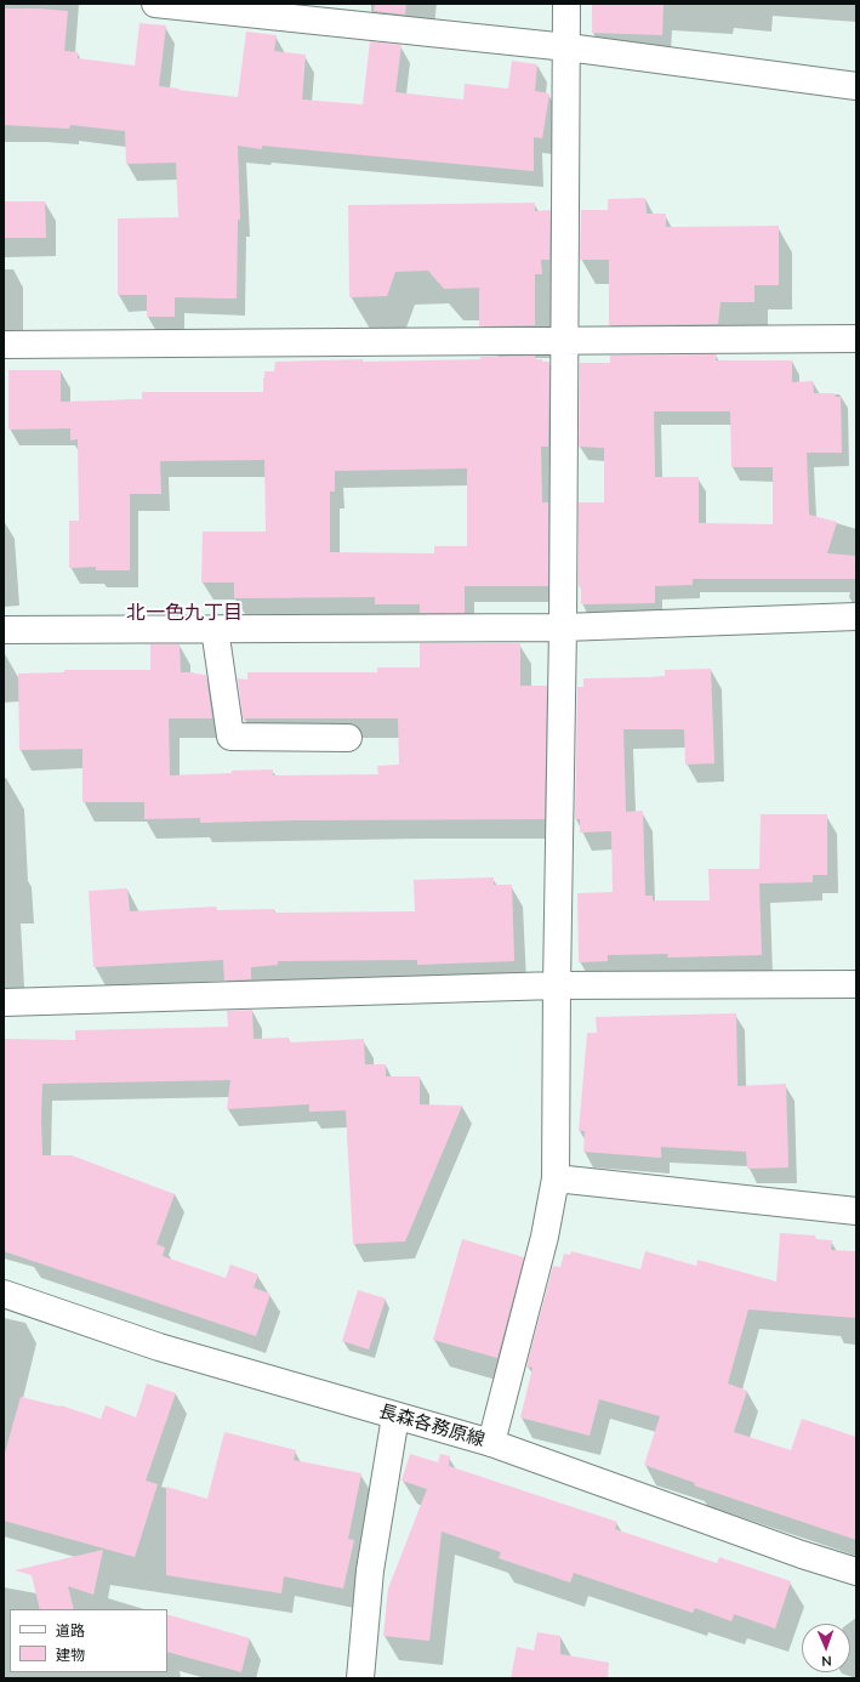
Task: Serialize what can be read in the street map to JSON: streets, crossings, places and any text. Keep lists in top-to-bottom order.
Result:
{
  "streets": {
    "street": ["長森各務原線"]
  },
  "districts": ["北一色九丁目"],
  "legend": ["道路", "建物"],
  "north": "bottom"
}
